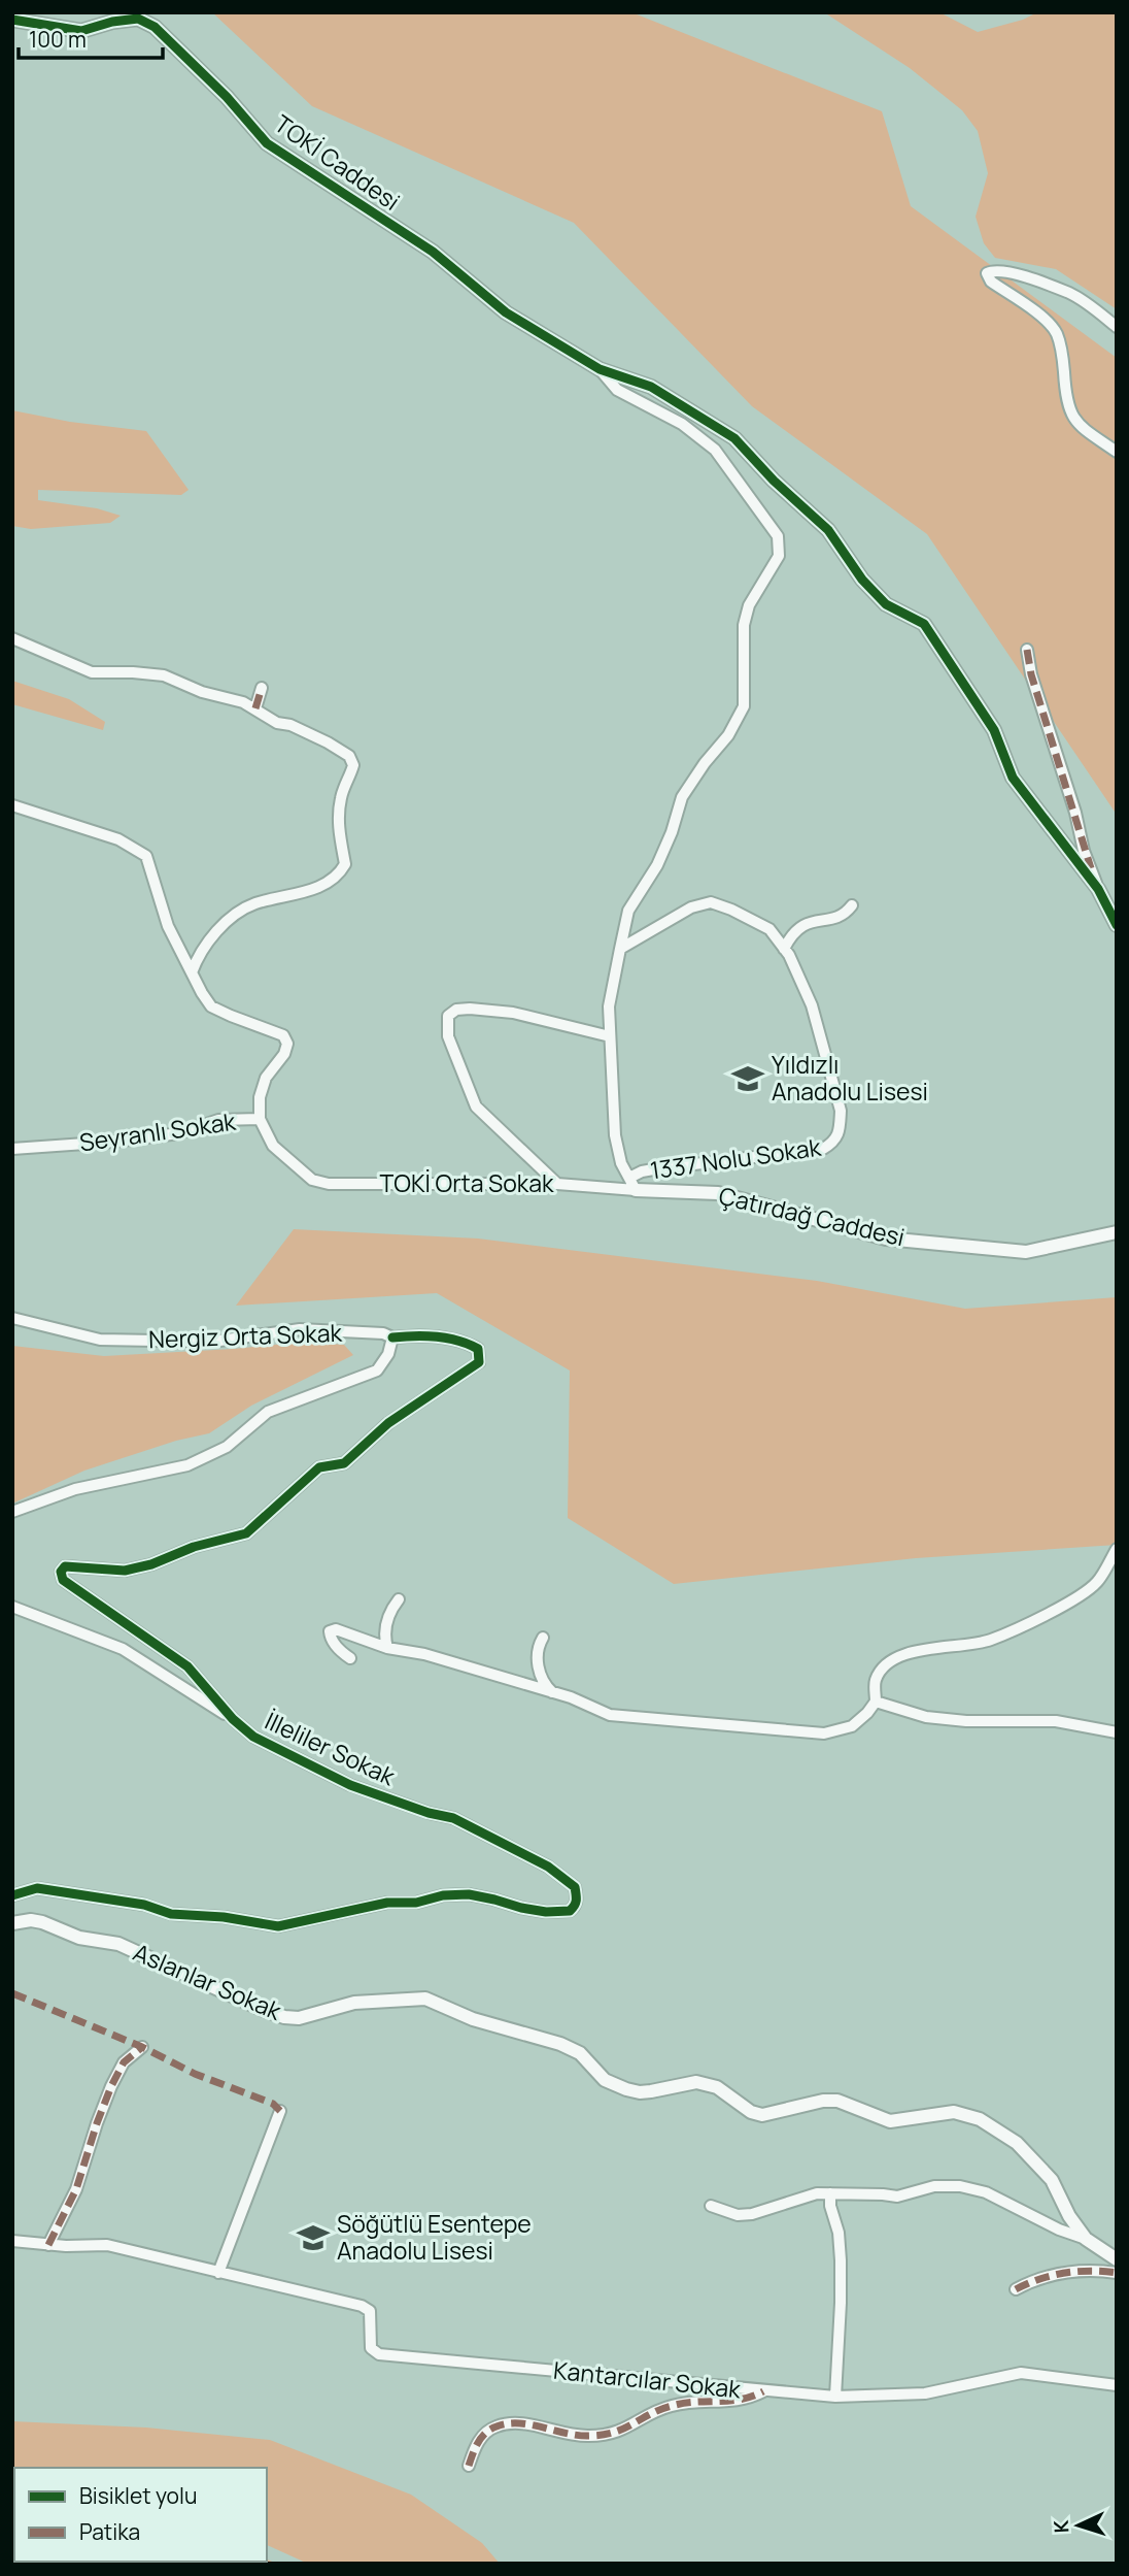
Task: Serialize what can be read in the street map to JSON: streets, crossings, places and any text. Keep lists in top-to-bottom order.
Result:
{
  "streets": {
    "street": [
      "TOKİ Caddesi",
      "Seyranlı Sokak",
      "1337 Nolu Sokak",
      "TOKİ Orta Sokak",
      "Çatırdağ Caddesi",
      "Nergiz Orta Sokak",
      "İlleliler Sokak",
      "Aslanlar Sokak",
      "Kantarcılar Sokak"
    ]
  },
  "crossings": [
    ["Seyranlı Sokak", "TOKİ Orta Sokak"],
    ["1337 Nolu Sokak", "TOKİ Orta Sokak"],
    ["1337 Nolu Sokak", "Çatırdağ Caddesi"],
    ["TOKİ Orta Sokak", "Çatırdağ Caddesi"],
    ["Nergiz Orta Sokak", "İlleliler Sokak"]
  ],
  "places": {
    "school or university": ["Yıldızlı Anadolu Lisesi", "Söğütlü Esentepe Anadolu Lisesi"]
  },
  "legend": ["Bisiklet yolu", "Patika"],
  "scale_bar": "100 m",
  "north": "left"
}
